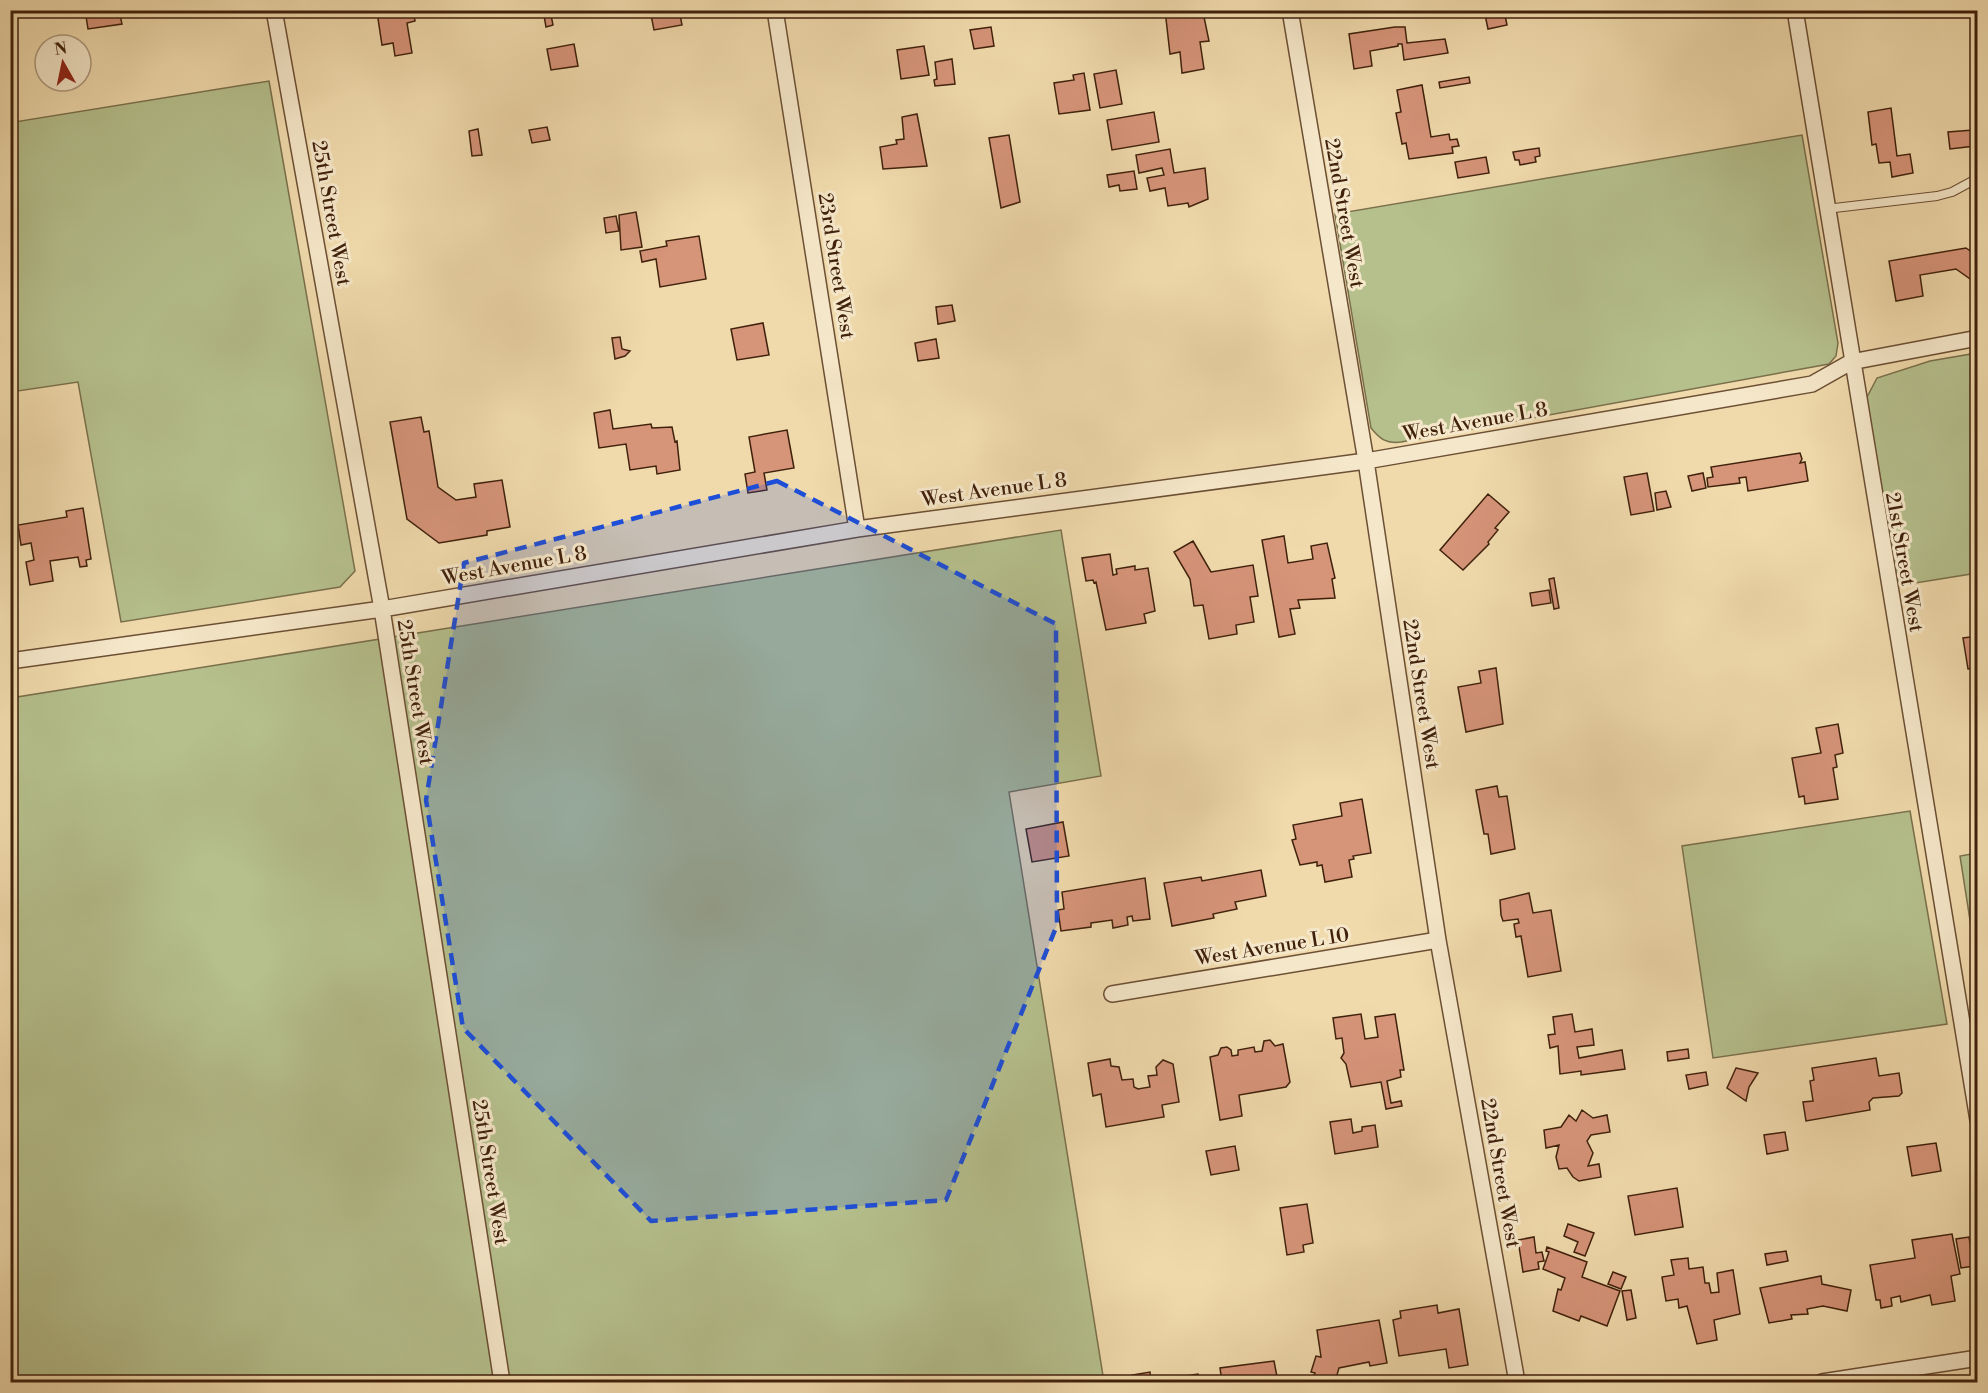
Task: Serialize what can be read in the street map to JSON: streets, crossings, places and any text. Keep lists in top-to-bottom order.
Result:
{
  "streets": {
    "street": [
      "25th Street West",
      "22nd Street West",
      "23rd Street West",
      "West Avenue L 8",
      "21st Street West",
      "West Avenue L 10"
    ]
  },
  "crossings": [
    ["25th Street West", "West Avenue L 8"],
    ["22nd Street West", "West Avenue L 8"],
    ["22nd Street West", "West Avenue L 10"],
    ["23rd Street West", "West Avenue L 8"],
    ["West Avenue L 8", "21st Street West"]
  ],
  "north": "top"
}
